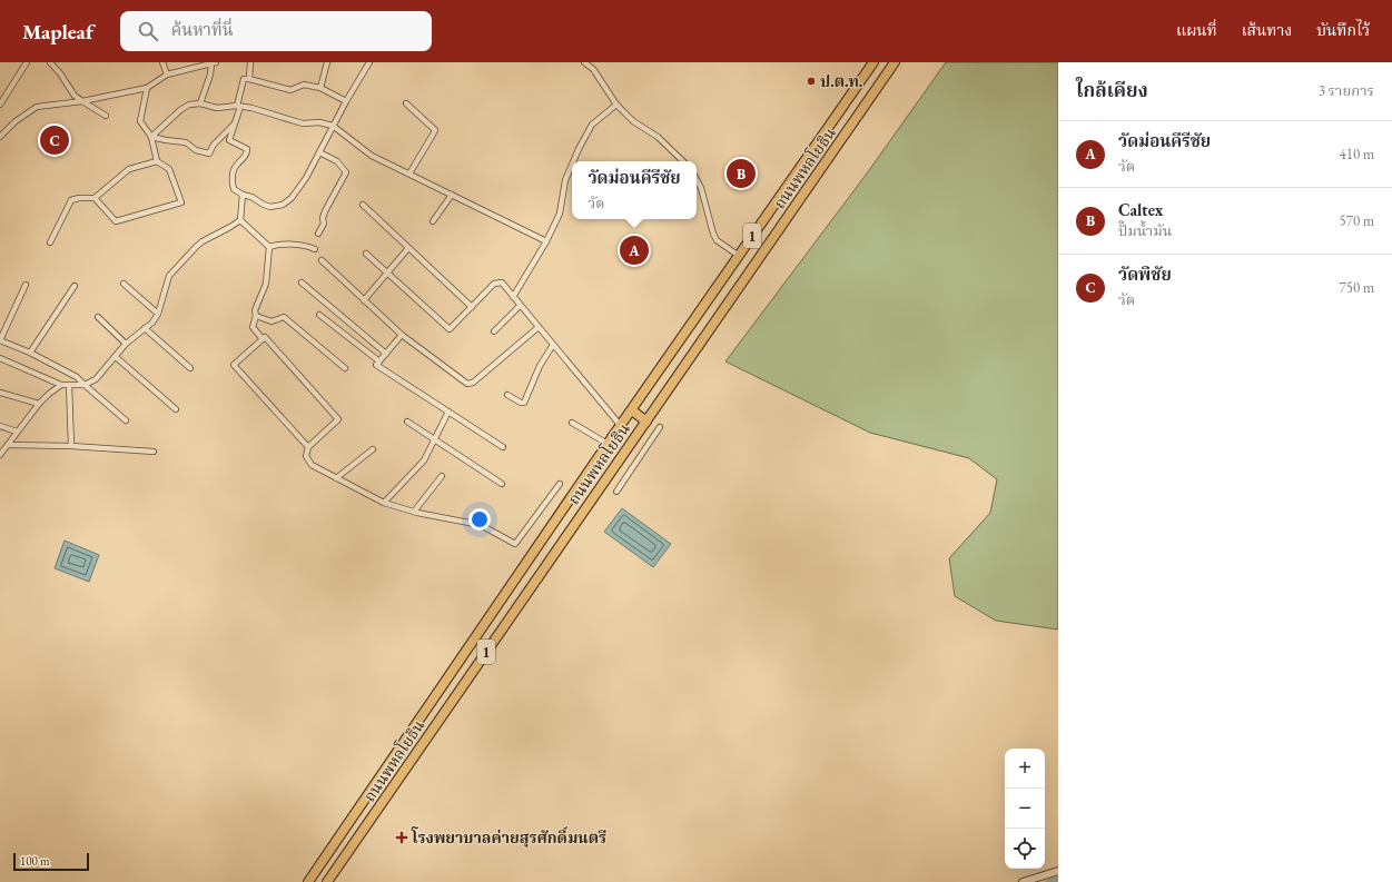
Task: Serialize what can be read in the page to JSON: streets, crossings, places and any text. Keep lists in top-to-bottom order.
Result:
{
  "streets": {
    "highway": ["ถนนพหลโยธิน", "1"]
  },
  "places": {
    "other": ["ป.ต.ท."],
    "health": ["โรงพยาบาลค่ายสุรศักดิ์มนตรี"]
  },
  "scale_bar": "100 m",
  "page": {
    "header": "Mapleaf",
    "search": "ค้นหาที่นี่",
    "nav": ["แผนที่", "เส้นทาง", "บันทึกไว้"],
    "heading": ["ใกล้เคียง", "3 รายการ"],
    "list": [
      {
        "mark": "A",
        "name": "วัดม่อนคีรีชัย",
        "note": "วัด",
        "value": "410 m"
      },
      {
        "mark": "B",
        "name": "Caltex",
        "note": "ปั๊มน้ำมัน",
        "value": "570 m"
      },
      {
        "mark": "C",
        "name": "วัดพิชัย",
        "note": "วัด",
        "value": "750 m"
      }
    ],
    "pins": ["C", "B", "A"],
    "popup": ["วัดม่อนคีรีชัย", "วัด"],
    "map_buttons": ["+", "−"],
    "scale": "100 m"
  }
}
